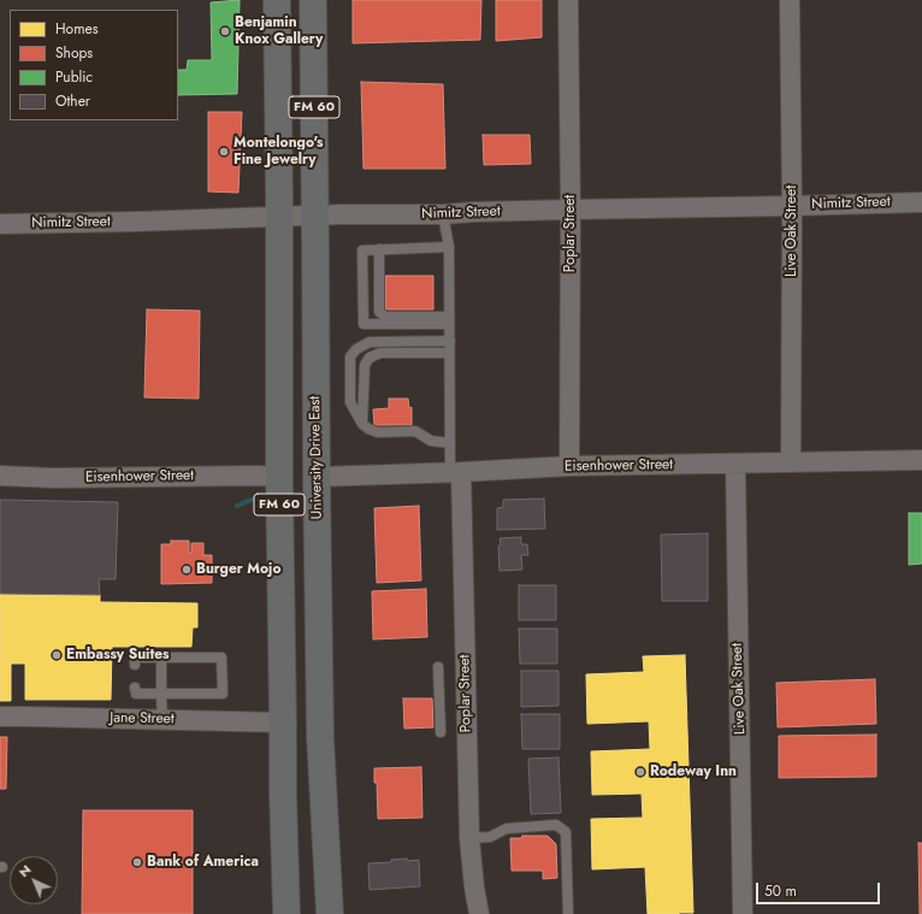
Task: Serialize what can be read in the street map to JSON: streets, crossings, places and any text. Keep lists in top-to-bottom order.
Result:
{
  "streets": {
    "main road": ["FM 60", "University Drive East"],
    "street": [
      "Nimitz Street",
      "Live Oak Street",
      "Poplar Street",
      "Eisenhower Street",
      "Jane Street"
    ]
  },
  "crossings": [
    ["FM 60", "Nimitz Street"],
    ["FM 60", "Eisenhower Street"],
    ["FM 60", "Jane Street"],
    ["Nimitz Street", "Live Oak Street"],
    ["Nimitz Street", "Poplar Street"],
    ["Nimitz Street", "University Drive East"],
    ["Live Oak Street", "Eisenhower Street"],
    ["Poplar Street", "Eisenhower Street"],
    ["University Drive East", "Eisenhower Street"]
  ],
  "places": [
    "Benjamin Knox Gallery",
    "Montelongo's Fine Jewelry",
    "Burger Mojo",
    "Embassy Suites",
    "Rodeway Inn",
    "Bank of America"
  ],
  "legend": [
    "Homes",
    "Shops",
    "Public",
    "Other"
  ],
  "scale_bar": "50 m",
  "north": "top left"
}
